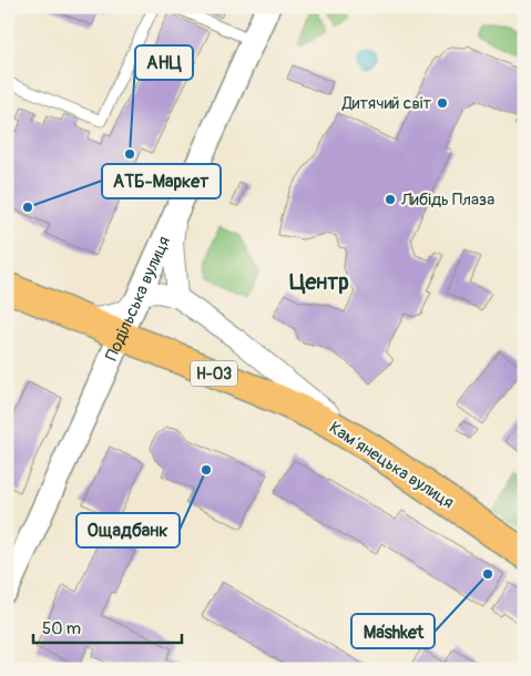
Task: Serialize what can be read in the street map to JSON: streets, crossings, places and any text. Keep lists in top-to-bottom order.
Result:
{
  "streets": {
    "main road": ["Н-03", "Камʼянецька вулиця"],
    "street": ["Подільська вулиця"]
  },
  "crossings": [
    ["Подільська вулиця", "Камʼянецька вулиця"]
  ],
  "districts": ["Центр"],
  "places": [
    "Дитячий світ",
    "АНЦ",
    "Либідь Плаза",
    "АТБ-Маркет",
    "Ощадбанк",
    "Mа́shket"
  ],
  "scale_bar": "50 m"
}
